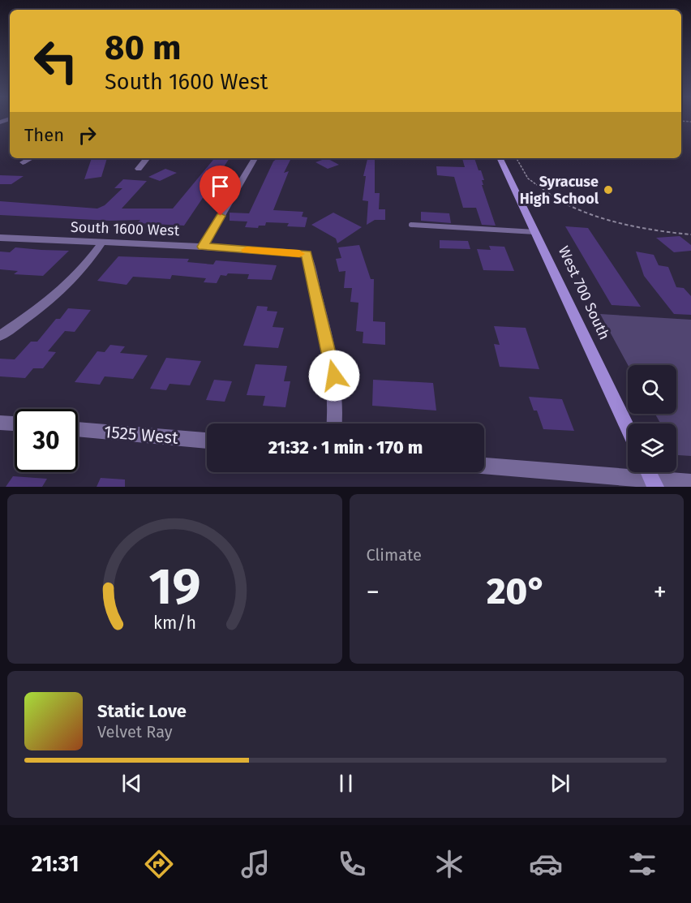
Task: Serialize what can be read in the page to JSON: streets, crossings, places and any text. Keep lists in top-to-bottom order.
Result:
{
  "streets": {
    "street": ["South 1600 West", "West 700 South", "1525 West"]
  },
  "places": ["Syracuse High School"],
  "page": {
    "turn": ["80 m", "South 1600 West"],
    "then": "Then",
    "limit": "30",
    "trip": "21:32 · 1 min · 170 m",
    "tile": "Climate",
    "heat": ["−", "20°", "+"],
    "song": ["Static Love", "Velvet Ray"],
    "tabs": "21:31",
    "gauge": ["19", "km/h"]
  }
}
